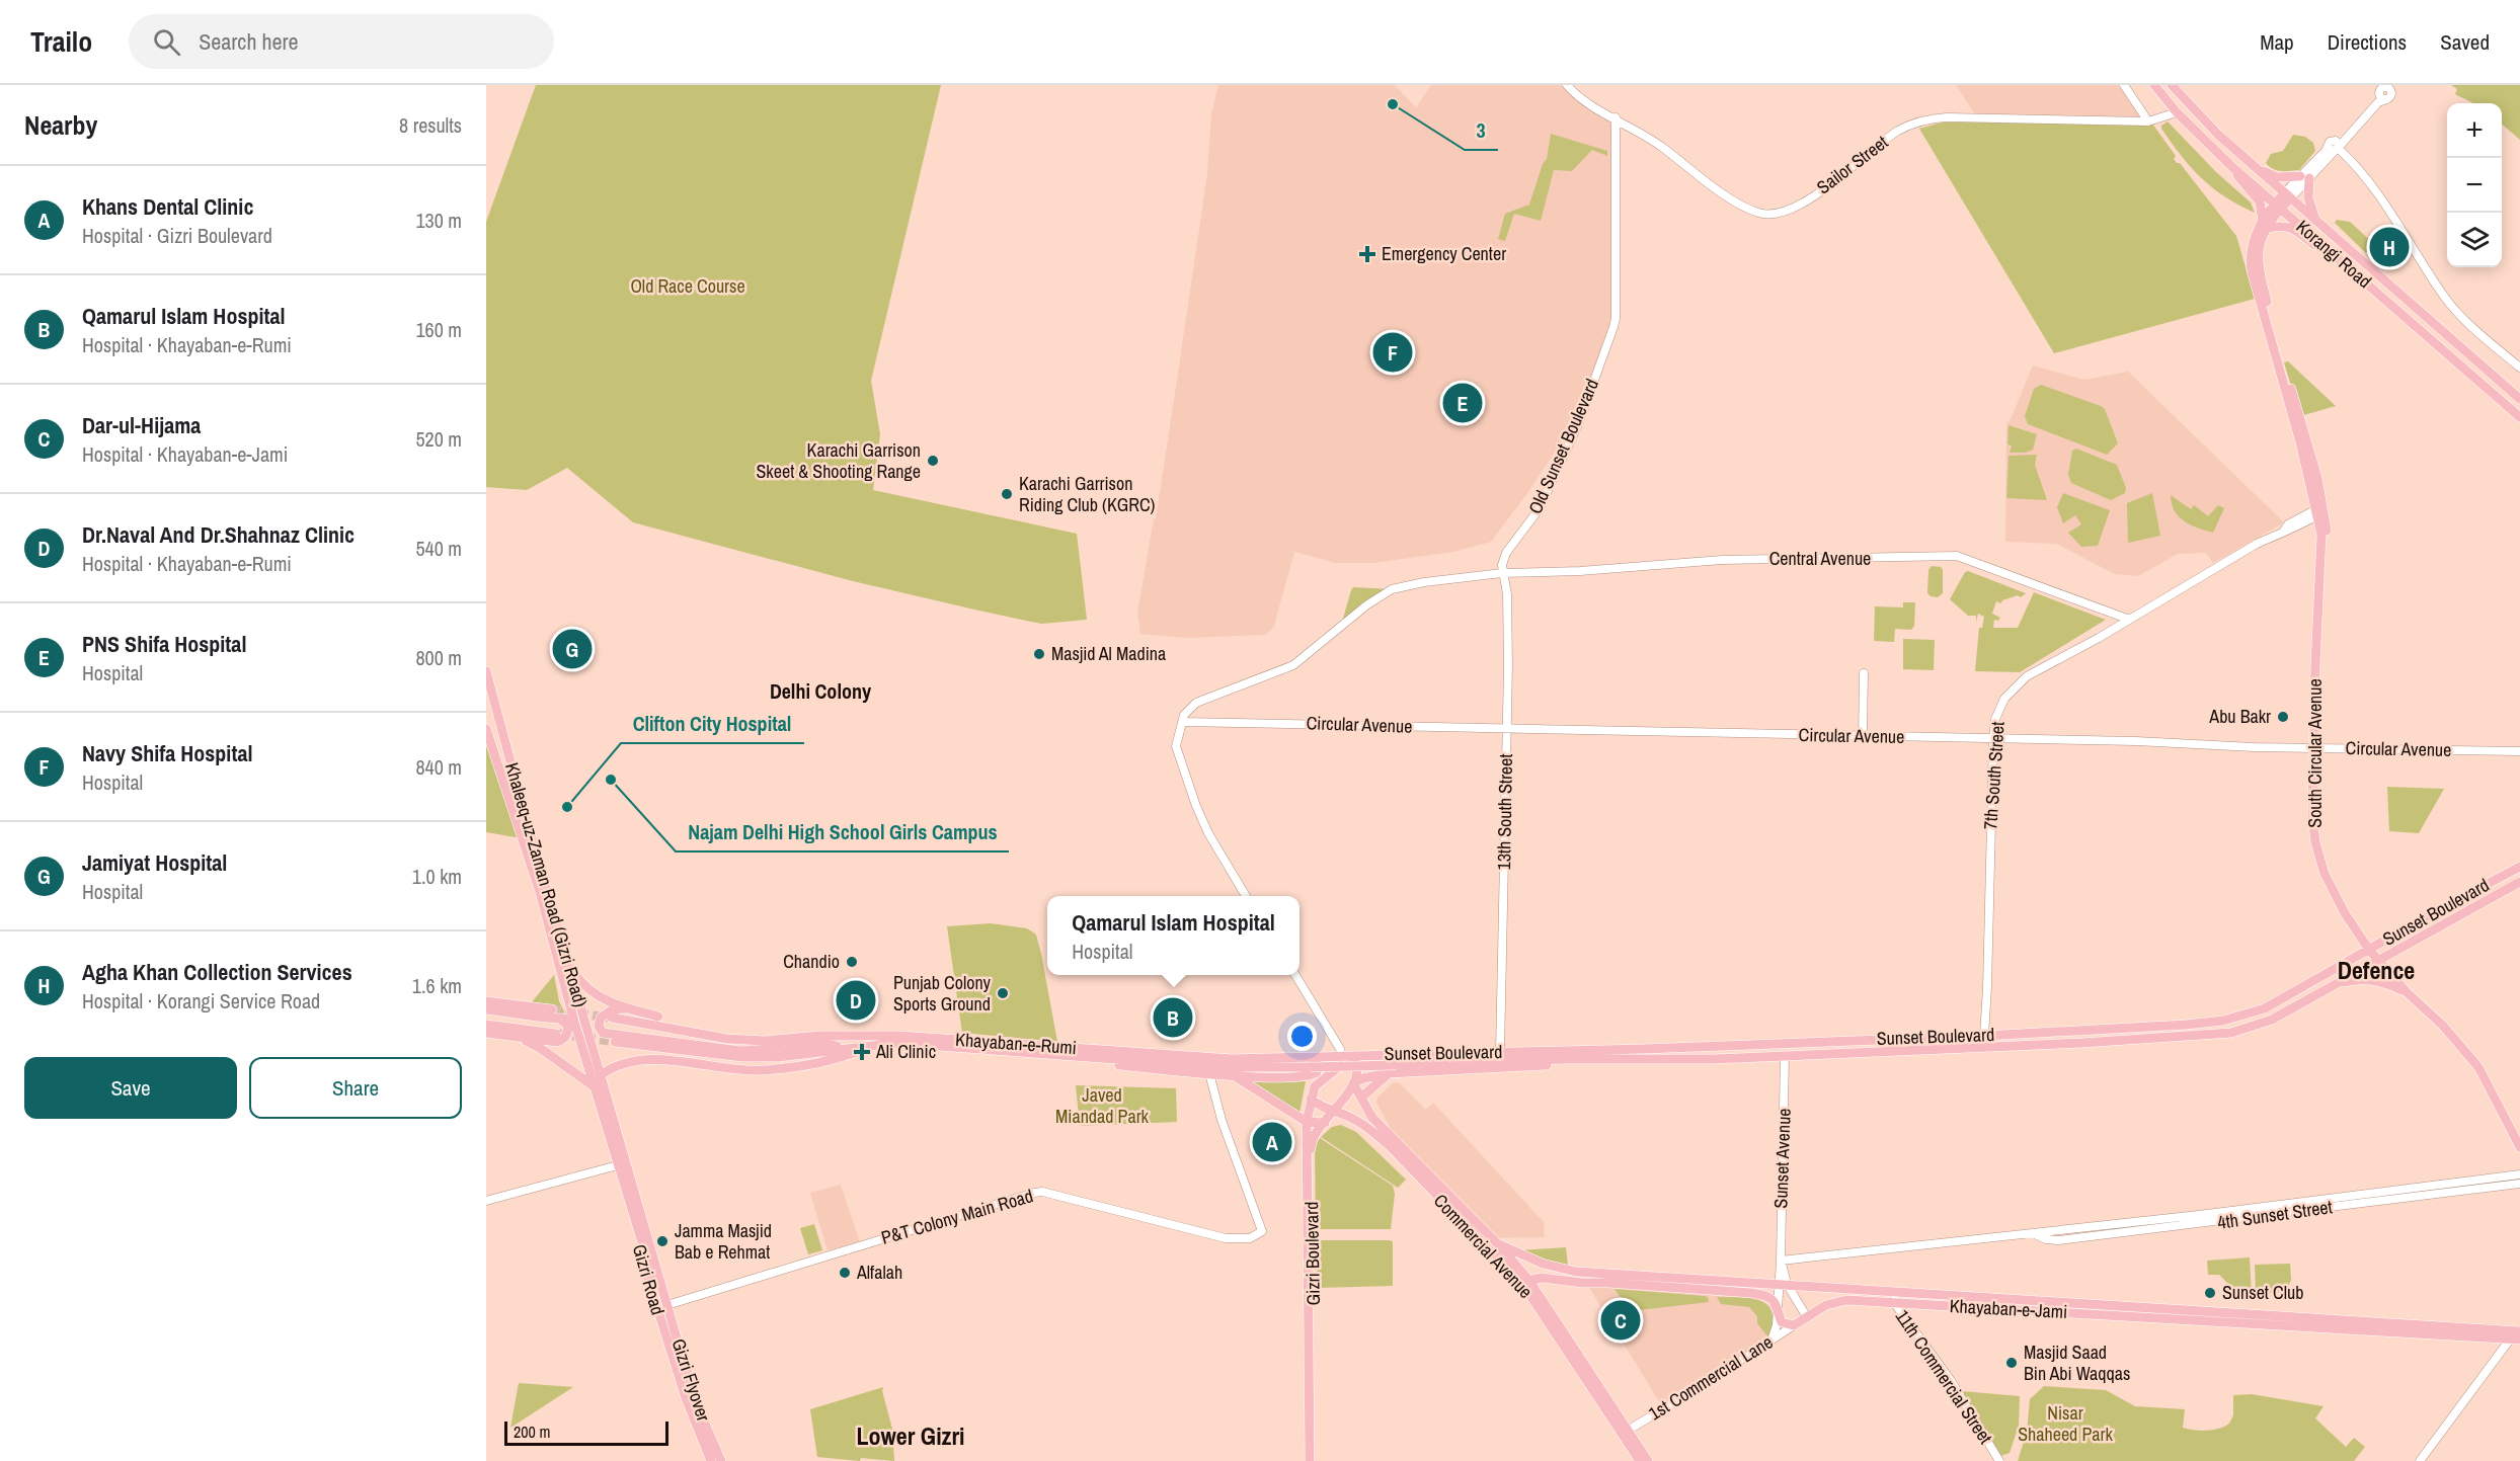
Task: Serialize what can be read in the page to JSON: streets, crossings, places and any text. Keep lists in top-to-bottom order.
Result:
{
  "streets": {
    "main road": [
      "Korangi Road",
      "South Circular Avenue",
      "Khaleeq-uz-Zaman Road (Gizri Road)",
      "Sunset Boulevard",
      "Khayaban-e-Rumi",
      "Commercial Avenue",
      "Gizri Boulevard",
      "Gizri Road",
      "Khayaban-e-Jami",
      "Gizri Flyover"
    ],
    "street": [
      "Sailor Street",
      "Old Sunset Boulevard",
      "Central Avenue",
      "Circular Avenue",
      "7th South Street",
      "13th South Street",
      "Sunset Avenue",
      "4th Sunset Street",
      "P&T Colony Main Road",
      "11th Commercial Street",
      "1st Commercial Lane"
    ]
  },
  "crossings": [
    ["Sailor Street", "Korangi Road"],
    ["Sailor Street", "Old Sunset Boulevard"],
    ["Korangi Road", "South Circular Avenue"],
    ["Old Sunset Boulevard", "Central Avenue"],
    ["Old Sunset Boulevard", "13th South Street"],
    ["Central Avenue", "7th South Street"],
    ["Central Avenue", "13th South Street"],
    ["Circular Avenue", "South Circular Avenue"],
    ["Circular Avenue", "7th South Street"],
    ["Circular Avenue", "13th South Street"],
    ["South Circular Avenue", "7th South Street"],
    ["South Circular Avenue", "Sunset Boulevard"],
    ["7th South Street", "Sunset Boulevard"],
    ["13th South Street", "Sunset Boulevard"],
    ["Khaleeq-uz-Zaman Road (Gizri Road)", "Gizri Road"],
    ["Sunset Boulevard", "Khayaban-e-Rumi"],
    ["Sunset Boulevard", "Sunset Avenue"],
    ["Sunset Avenue", "4th Sunset Street"],
    ["Sunset Avenue", "Khayaban-e-Jami"],
    ["P&T Colony Main Road", "Gizri Road"],
    ["Commercial Avenue", "Gizri Boulevard"],
    ["Commercial Avenue", "Khayaban-e-Jami"],
    ["Commercial Avenue", "1st Commercial Lane"],
    ["Gizri Road", "Gizri Flyover"],
    ["Khayaban-e-Jami", "11th Commercial Street"],
    ["Khayaban-e-Jami", "1st Commercial Lane"]
  ],
  "districts": ["Delhi Colony", "Defence", "Lower Gizri"],
  "parks": ["Old Race Course", "Javed Miandad Park", "Nisar Shaheed Park"],
  "places": {
    "other": [
      "3",
      "Karachi Garrison Skeet & Shooting Range",
      "Karachi Garrison Riding Club (KGRC)",
      "Masjid Al Madina",
      "Abu Bakr",
      "Najam Delhi High School Girls Campus",
      "Clifton City Hospital",
      "Chandio",
      "Punjab Colony Sports Ground",
      "Jamma Masjid Bab e Rehmat",
      "Alfalah",
      "Sunset Club",
      "Masjid Saad Bin Abi Waqqas"
    ],
    "health": ["Emergency Center", "Ali Clinic"]
  },
  "scale_bar": "200 m",
  "page": {
    "header": "Trailo",
    "search": "Search here",
    "nav": ["Map", "Directions", "Saved"],
    "heading": ["Nearby", "8 results"],
    "map_buttons": ["+", "−"],
    "list": [
      {
        "mark": "A",
        "name": "Khans Dental Clinic",
        "note": "Hospital · Gizri Boulevard",
        "value": "130 m"
      },
      {
        "mark": "B",
        "name": "Qamarul Islam Hospital",
        "note": "Hospital · Khayaban-e-Rumi",
        "value": "160 m"
      },
      {
        "mark": "C",
        "name": "Dar-ul-Hijama",
        "note": "Hospital · Khayaban-e-Jami",
        "value": "520 m"
      },
      {
        "mark": "D",
        "name": "Dr.Naval And Dr.Shahnaz Clinic",
        "note": "Hospital · Khayaban-e-Rumi",
        "value": "540 m"
      },
      {
        "mark": "E",
        "name": "PNS Shifa Hospital",
        "note": "Hospital",
        "value": "800 m"
      },
      {
        "mark": "F",
        "name": "Navy Shifa Hospital",
        "note": "Hospital",
        "value": "840 m"
      },
      {
        "mark": "G",
        "name": "Jamiyat Hospital",
        "note": "Hospital",
        "value": "1.0 km"
      },
      {
        "mark": "H",
        "name": "Agha Khan Collection Services",
        "note": "Hospital · Korangi Service Road",
        "value": "1.6 km"
      }
    ],
    "pins": [
      "H",
      "F",
      "E",
      "G",
      "D",
      "B",
      "A",
      "C"
    ],
    "popup": ["Qamarul Islam Hospital", "Hospital"],
    "buttons": ["Save", "Share"],
    "scale": "200 m"
  }
}
